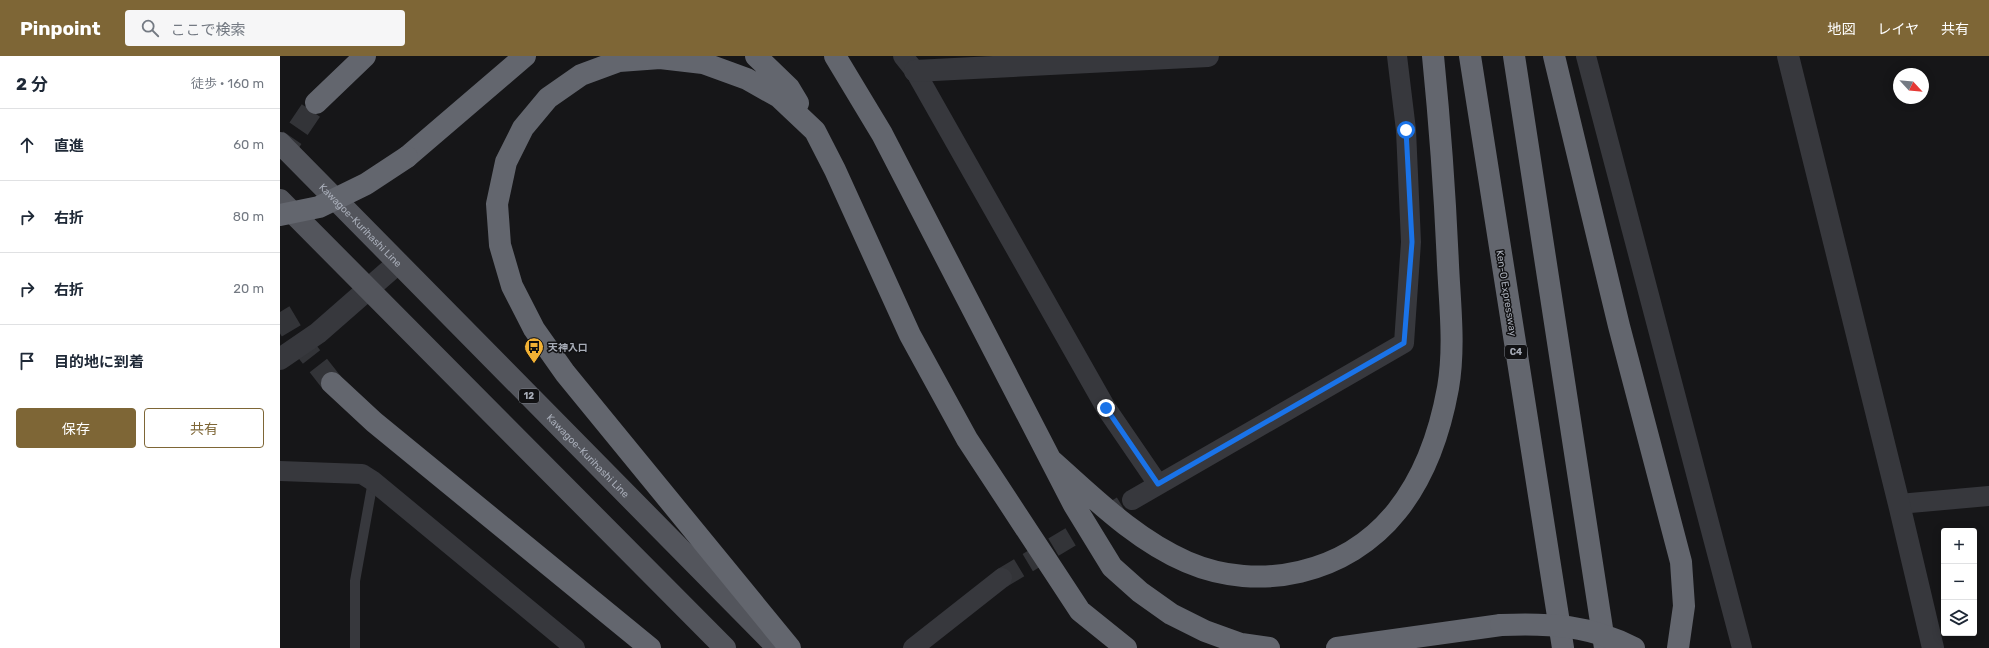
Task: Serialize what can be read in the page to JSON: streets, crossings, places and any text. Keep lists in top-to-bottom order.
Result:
{
  "streets": {
    "highway": ["Ken-O Expressway", "C4"],
    "main road": ["Kawagoe-Kurihashi Line", "12"]
  },
  "places": {
    "bus stop": ["天神入口"]
  },
  "north": "bottom right",
  "page": {
    "header": "Pinpoint",
    "search": "ここで検索",
    "nav": ["地図", "レイヤ", "共有"],
    "heading": ["2 分", "徒歩 · 160 m"],
    "list": [
      ["直進", "60 m"],
      ["右折", "80 m"],
      ["右折", "20 m"],
      "目的地に到着"
    ],
    "buttons": ["保存", "共有"],
    "map_buttons": ["+", "−"]
  }
}
